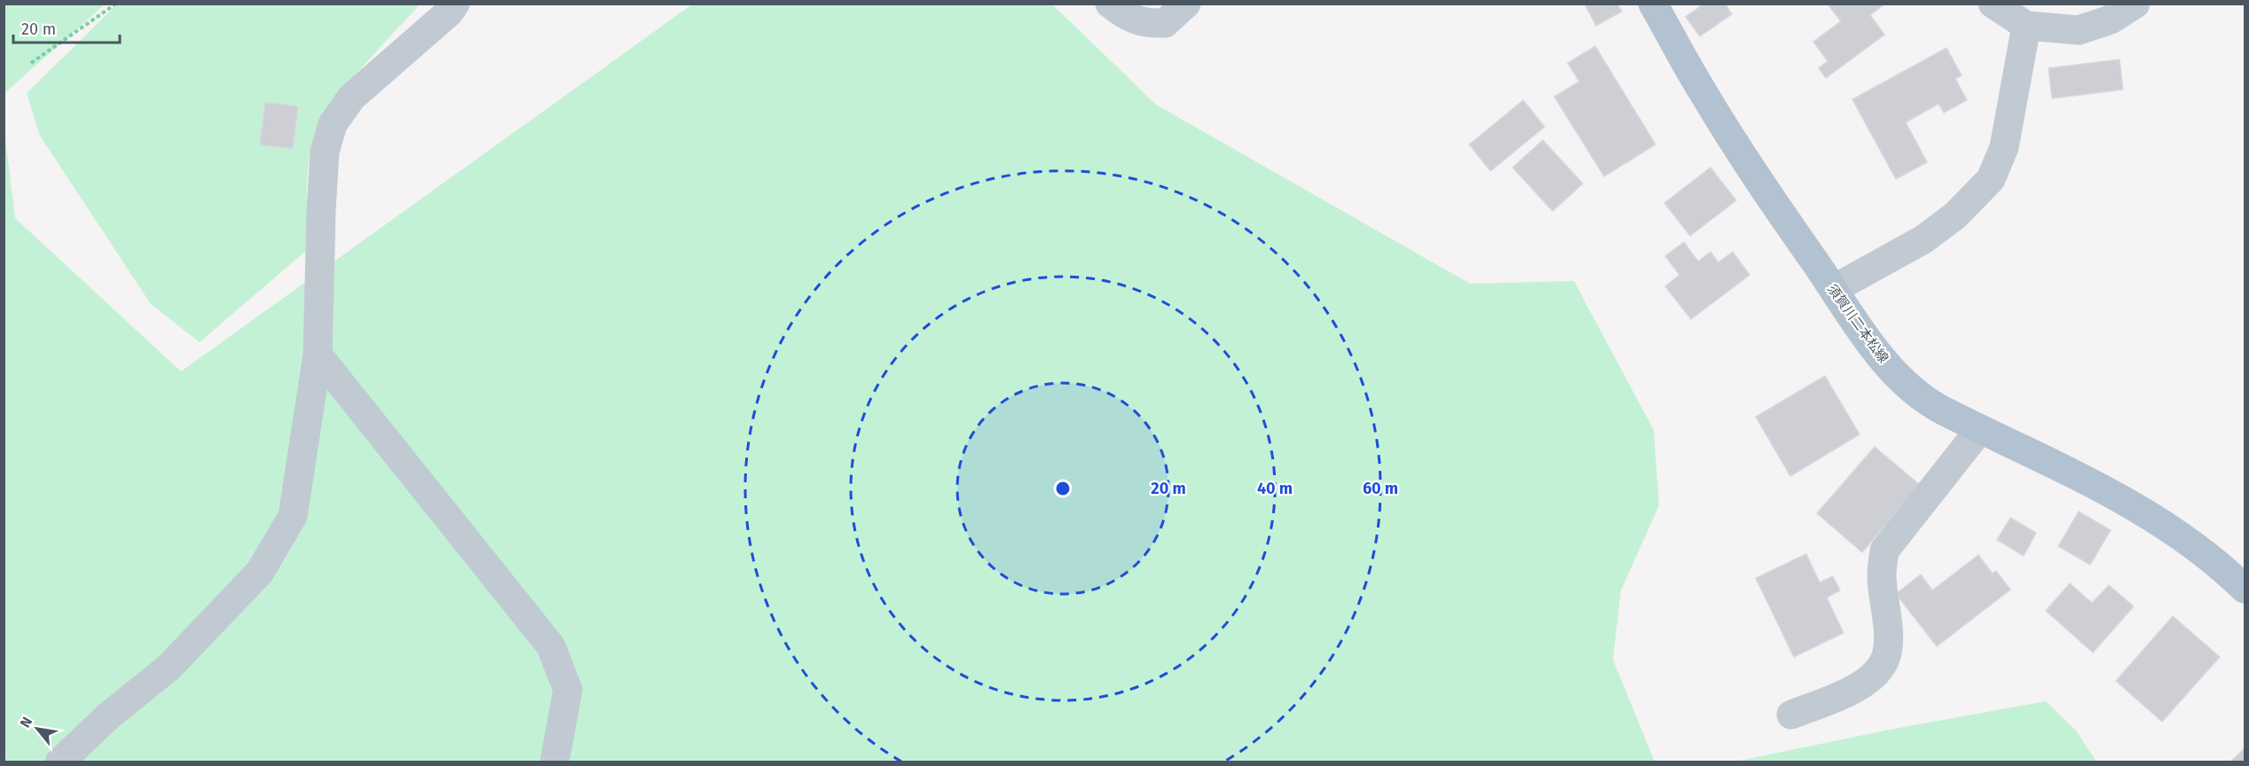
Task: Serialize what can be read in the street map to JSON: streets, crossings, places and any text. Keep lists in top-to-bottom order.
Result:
{
  "streets": {
    "main road": ["須賀川二本松線"]
  },
  "scale_bar": "20 m",
  "north": "top left",
  "rings": ["20 m", "40 m", "60 m"]
}
